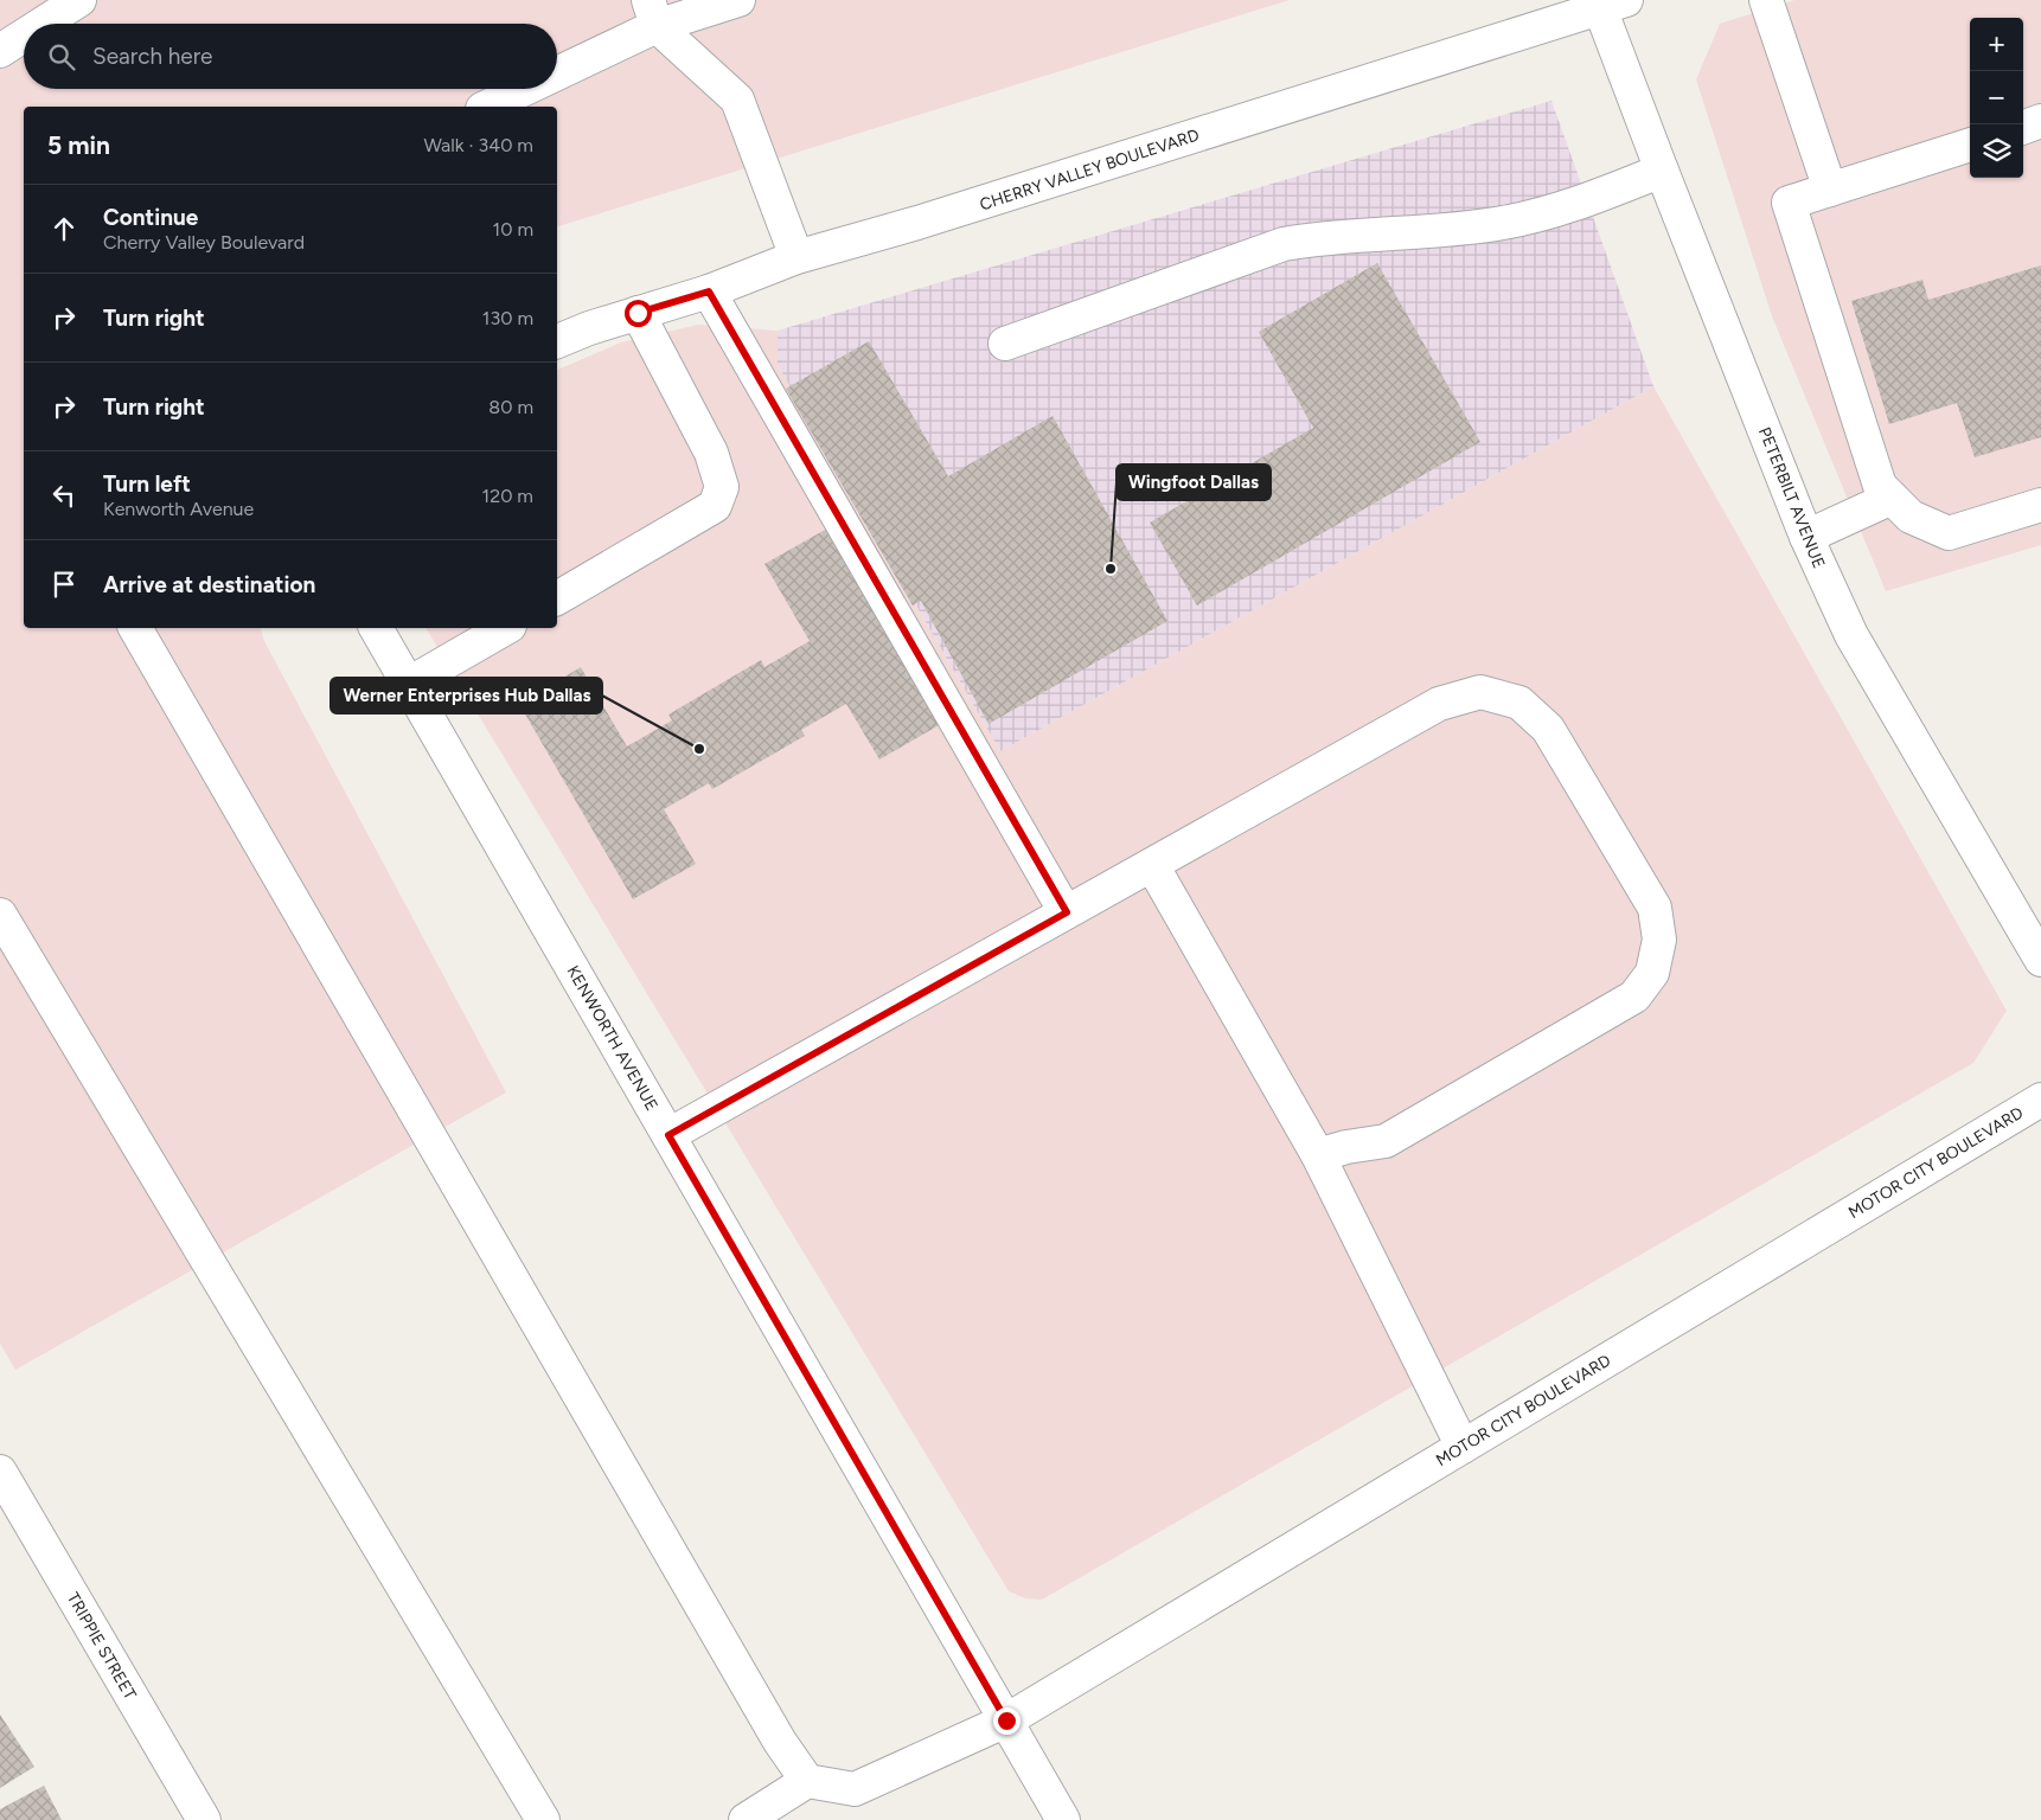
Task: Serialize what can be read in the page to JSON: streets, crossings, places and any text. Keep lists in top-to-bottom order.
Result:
{
  "streets": {
    "street": [
      "CHERRY VALLEY BOULEVARD",
      "PETERBILT AVENUE",
      "KENWORTH AVENUE",
      "MOTOR CITY BOULEVARD",
      "TRIPPIE STREET"
    ]
  },
  "crossings": [
    ["CHERRY VALLEY BOULEVARD", "PETERBILT AVENUE"],
    ["KENWORTH AVENUE", "MOTOR CITY BOULEVARD"]
  ],
  "places": ["Wingfoot Dallas", "Werner Enterprises Hub Dallas"],
  "page": {
    "map_buttons": ["+", "−"],
    "search": "Search here",
    "heading": ["5 min", "Walk · 340 m"],
    "list": [
      ["Continue", "Cherry Valley Boulevard", "10 m"],
      ["Turn right", "130 m"],
      ["Turn right", "80 m"],
      ["Turn left", "Kenworth Avenue", "120 m"],
      "Arrive at destination"
    ]
  }
}
